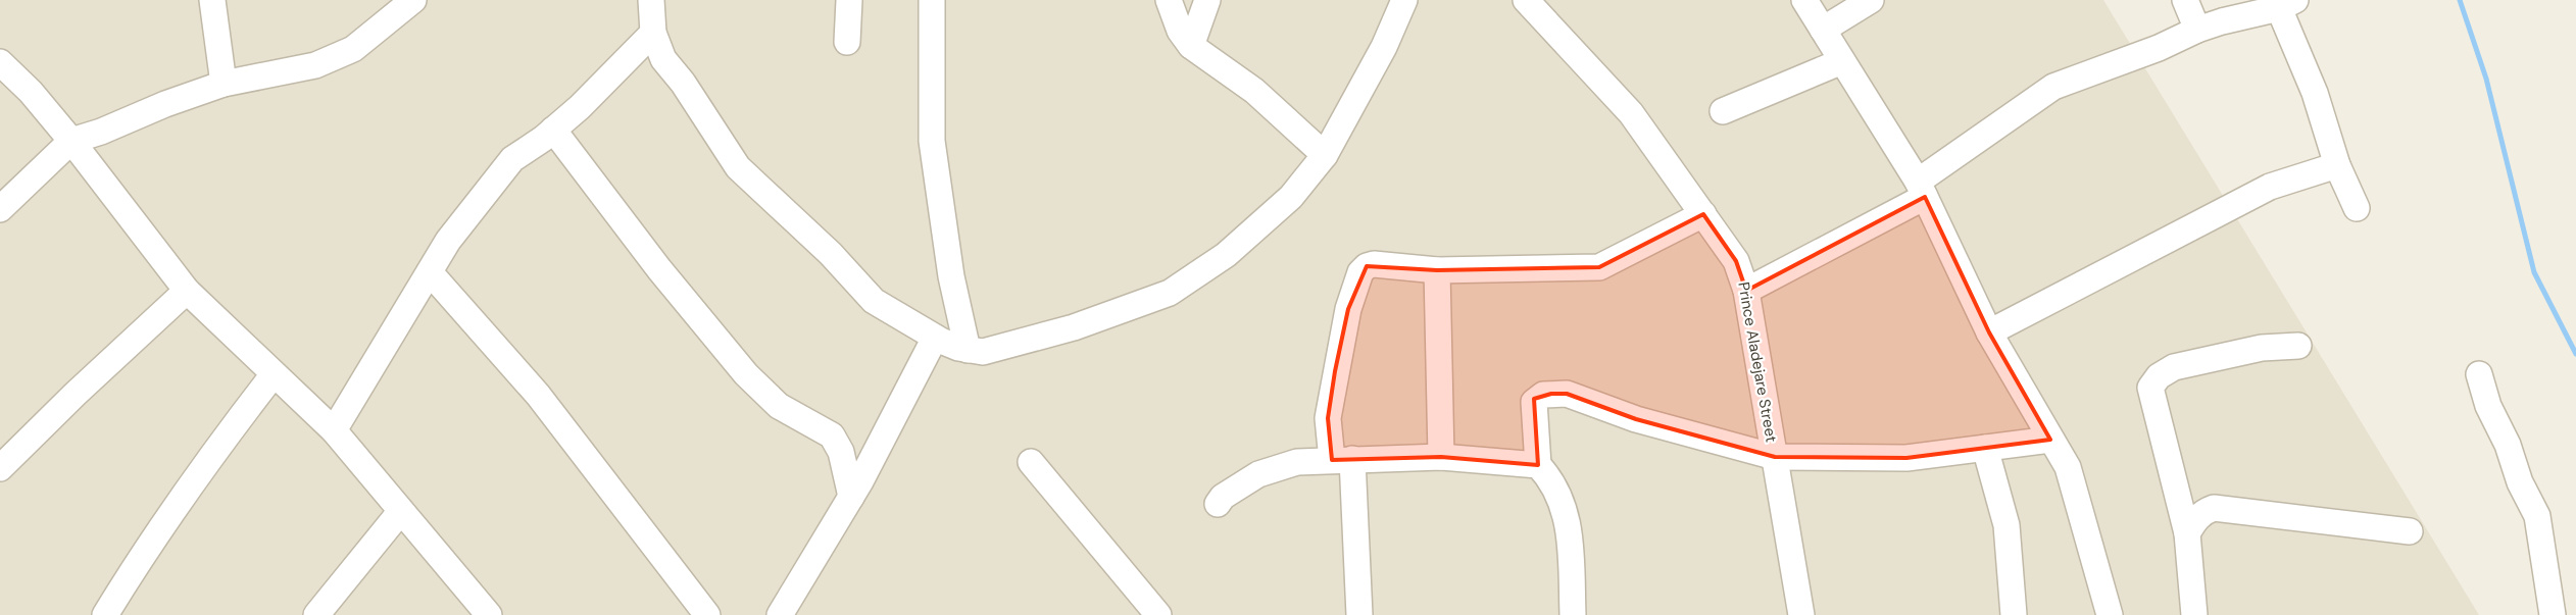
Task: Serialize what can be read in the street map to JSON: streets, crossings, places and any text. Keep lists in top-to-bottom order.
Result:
{
  "streets": {
    "street": ["Prince Aladejare Street"]
  }
}
